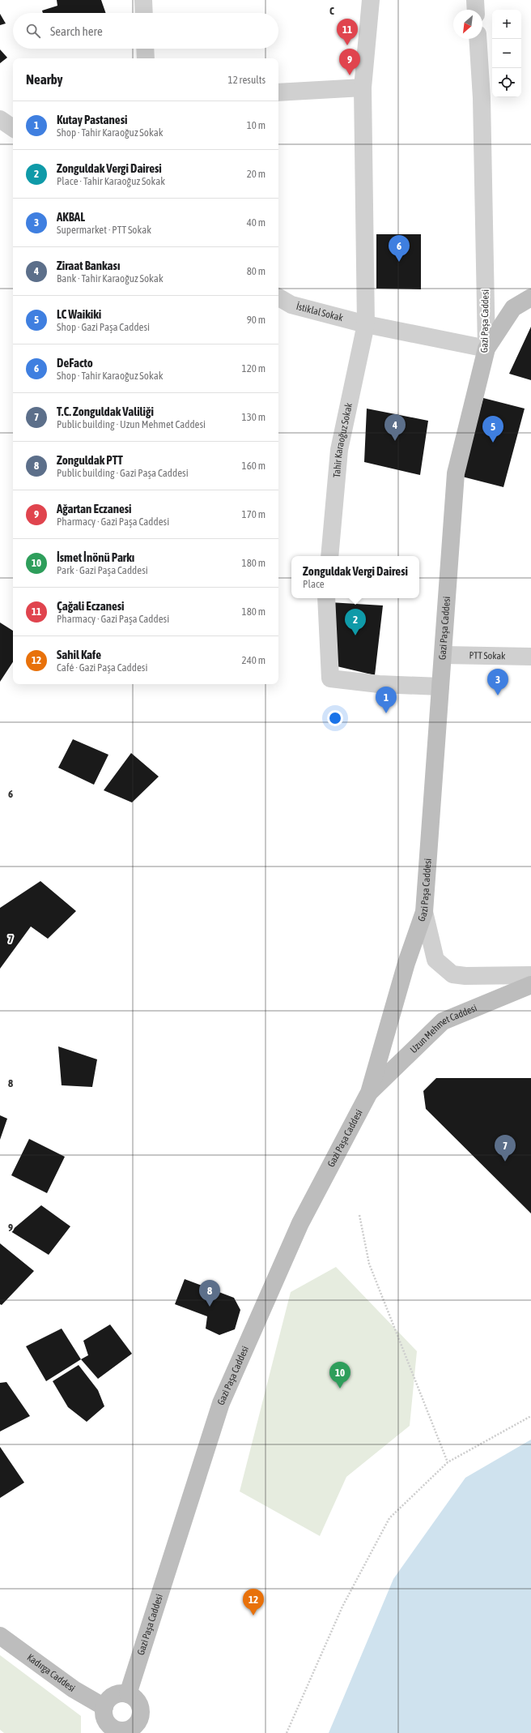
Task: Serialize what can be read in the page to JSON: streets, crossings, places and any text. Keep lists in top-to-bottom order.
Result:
{
  "streets": {
    "main road": ["Gazi Paşa Caddesi", "Uzun Mehmet Caddesi", "Kadırga Caddesi"],
    "street": ["İstiklal Sokak", "Tahir Karaoğuz Sokak", "PTT Sokak"]
  },
  "crossings": [
    ["İstiklal Sokak", "Gazi Paşa Caddesi"],
    ["İstiklal Sokak", "Tahir Karaoğuz Sokak"],
    ["Gazi Paşa Caddesi", "PTT Sokak"],
    ["Gazi Paşa Caddesi", "Uzun Mehmet Caddesi"],
    ["Gazi Paşa Caddesi", "Kadırga Caddesi"]
  ],
  "north": "bottom left",
  "page": {
    "map_buttons": ["+", "−"],
    "search": "Search here",
    "pins": [
      "11",
      "9",
      "6",
      "4",
      "5",
      "2",
      "3",
      "1",
      "7",
      "8",
      "10",
      "12"
    ],
    "heading": ["Nearby", "12 results"],
    "list": [
      {
        "mark": "1",
        "name": "Kutay Pastanesi",
        "note": "Shop · Tahir Karaoğuz Sokak",
        "value": "10 m"
      },
      {
        "mark": "2",
        "name": "Zonguldak Vergi Dairesi",
        "note": "Place · Tahir Karaoğuz Sokak",
        "value": "20 m"
      },
      {
        "mark": "3",
        "name": "AKBAL",
        "note": "Supermarket · PTT Sokak",
        "value": "40 m"
      },
      {
        "mark": "4",
        "name": "Ziraat Bankası",
        "note": "Bank · Tahir Karaoğuz Sokak",
        "value": "80 m"
      },
      {
        "mark": "5",
        "name": "LC Waikiki",
        "note": "Shop · Gazi Paşa Caddesi",
        "value": "90 m"
      },
      {
        "mark": "6",
        "name": "DeFacto",
        "note": "Shop · Tahir Karaoğuz Sokak",
        "value": "120 m"
      },
      {
        "mark": "7",
        "name": "T.C. Zonguldak Valiliği",
        "note": "Public building · Uzun Mehmet Caddesi",
        "value": "130 m"
      },
      {
        "mark": "8",
        "name": "Zonguldak PTT",
        "note": "Public building · Gazi Paşa Caddesi",
        "value": "160 m"
      },
      {
        "mark": "9",
        "name": "Ağartan Eczanesi",
        "note": "Pharmacy · Gazi Paşa Caddesi",
        "value": "170 m"
      },
      {
        "mark": "10",
        "name": "İsmet İnönü Parkı",
        "note": "Park · Gazi Paşa Caddesi",
        "value": "180 m"
      },
      {
        "mark": "11",
        "name": "Çağali Eczanesi",
        "note": "Pharmacy · Gazi Paşa Caddesi",
        "value": "180 m"
      },
      {
        "mark": "12",
        "name": "Sahil Kafe",
        "note": "Café · Gazi Paşa Caddesi",
        "value": "240 m"
      }
    ],
    "popup": ["Zonguldak Vergi Dairesi", "Place"]
  },
  "grid": {
    "columns": ["C"],
    "rows": [
      "6",
      "7",
      "8",
      "9"
    ]
  }
}
